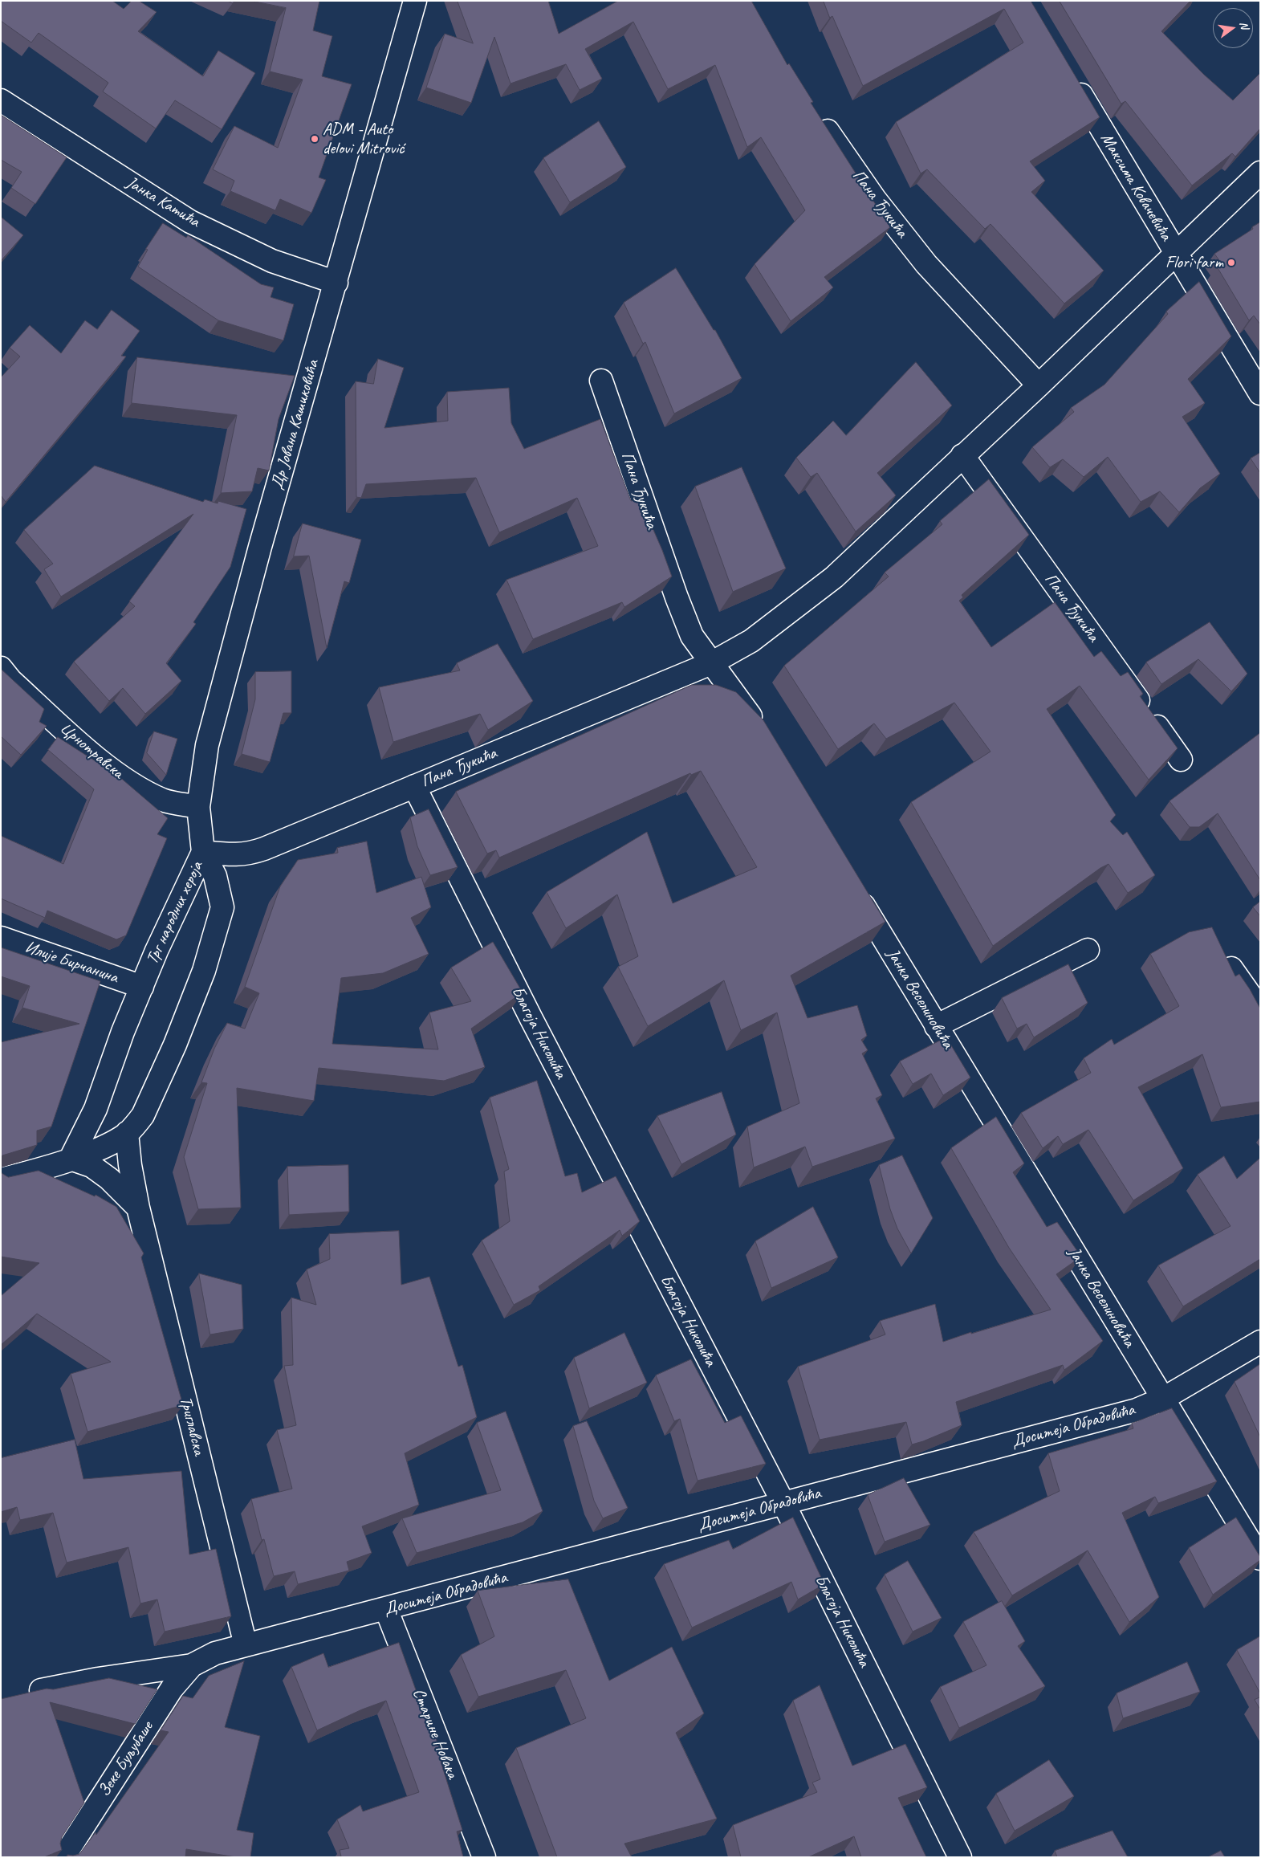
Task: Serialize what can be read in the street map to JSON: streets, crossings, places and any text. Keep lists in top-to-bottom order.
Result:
{
  "streets": {
    "street": [
      "Максима Ковачевића",
      "Јанка Катића",
      "Пана Ђукића",
      "Др Јована Кашиковића",
      "Црнотравска",
      "Трг народних хероја",
      "Илије Бирчанина",
      "Јанка Веселиновића",
      "Благоја Николића",
      "Триглавска",
      "Доситеја Обрадовића",
      "Старине Новака",
      "Зеке Буљубаше"
    ]
  },
  "crossings": [
    ["Максима Ковачевића", "Пана Ђукића"],
    ["Јанка Катића", "Др Јована Кашиковића"],
    ["Пана Ђукића", "Др Јована Кашиковића"],
    ["Пана Ђукића", "Трг народних хероја"],
    ["Пана Ђукића", "Благоја Николића"],
    ["Др Јована Кашиковића", "Црнотравска"],
    ["Др Јована Кашиковића", "Трг народних хероја"],
    ["Трг народних хероја", "Илије Бирчанина"],
    ["Трг народних хероја", "Триглавска"],
    ["Јанка Веселиновића", "Доситеја Обрадовића"],
    ["Благоја Николића", "Доситеја Обрадовића"],
    ["Триглавска", "Доситеја Обрадовића"],
    ["Триглавска", "Зеке Буљубаше"],
    ["Доситеја Обрадовића", "Старине Новака"],
    ["Доситеја Обрадовића", "Зеке Буљубаше"]
  ],
  "places": ["ADM - Auto delovi Mitrović", "Flori farm"],
  "north": "right"
}
